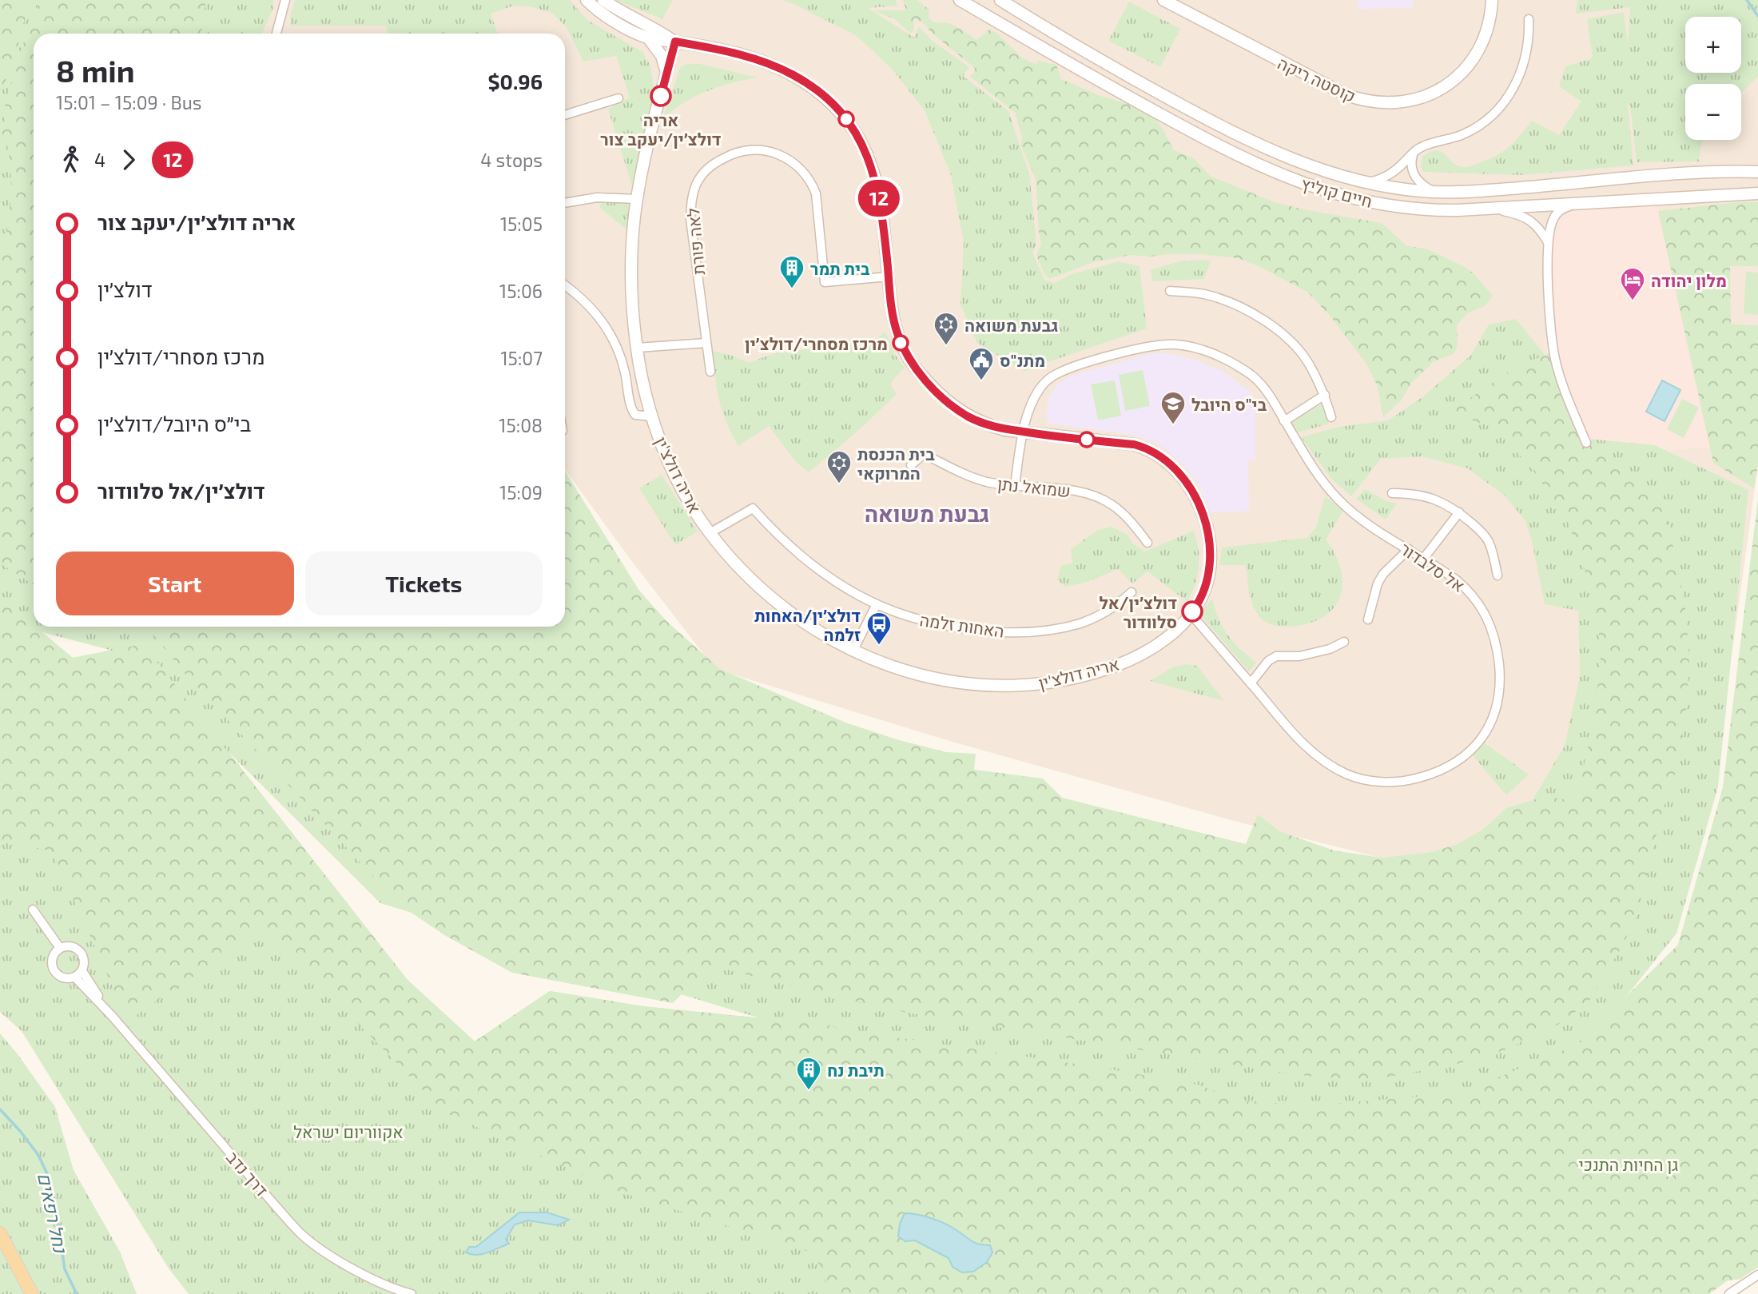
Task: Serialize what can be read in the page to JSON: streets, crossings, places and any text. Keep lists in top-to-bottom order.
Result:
{
  "streets": {
    "street": [
      "קוסטה ריקה",
      "חיים קוליץ",
      "לאה פורת",
      "אריה דולצ'ין",
      "שמואל נתן",
      "אל סלבדור",
      "האחות זלמה",
      "דרך נדב"
    ]
  },
  "crossings": [
    ["לאה פורת", "אריה דולצ'ין"],
    ["אריה דולצ'ין", "אל סלבדור"],
    ["אריה דולצ'ין", "האחות זלמה"],
    ["שמואל נתן", "אל סלבדור"]
  ],
  "districts": ["גבעת משואה"],
  "water": ["נחל רפאים"],
  "parks": ["אקווריום ישראל", "גן החיות התנכי"],
  "places": {
    "other": ["אריה דולצ׳ין/יעקב צור", "מרכז מסחרי/דולצ׳ין", "דולצ׳ין/אל סלוודור"],
    "building": ["בית תמר", "תיבת נח"],
    "hotel": ["מלון יהודה"],
    "synagogue": ["גבעת משואה", "בית הכנסת המרוקאי"],
    "public building": ["מתנ\"ס"],
    "school or university": ["בי\"ס היובל"],
    "bus stop": ["דולצ׳ין/האחות זלמה"]
  },
  "lines": ["bus line 12"],
  "page": {
    "on_map": "12",
    "map_buttons": ["+", "−"],
    "heading": ["8 min", "15:01 – 15:09 · Bus", "$0.96"],
    "legs": ["4", "12", "4 stops"],
    "list": [
      {
        "name": "אריה דולצ׳ין/יעקב צור",
        "value": "15:05"
      },
      {
        "name": "דולצ׳ין",
        "value": "15:06"
      },
      {
        "name": "מרכז מסחרי/דולצ׳ין",
        "value": "15:07"
      },
      {
        "name": "בי״ס היובל/דולצ׳ין",
        "value": "15:08"
      },
      {
        "name": "דולצ׳ין/אל סלוודור",
        "value": "15:09"
      }
    ],
    "buttons": ["Start", "Tickets"]
  }
}
